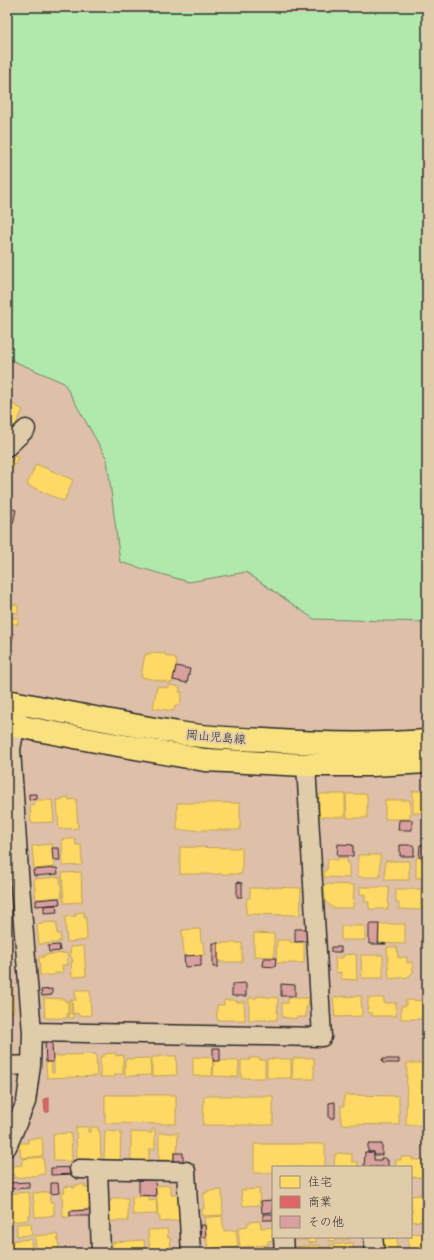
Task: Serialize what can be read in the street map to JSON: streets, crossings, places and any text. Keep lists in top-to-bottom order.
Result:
{
  "streets": {
    "main road": ["岡山児島線"]
  },
  "legend": ["住宅", "商業", "その他"]
}
